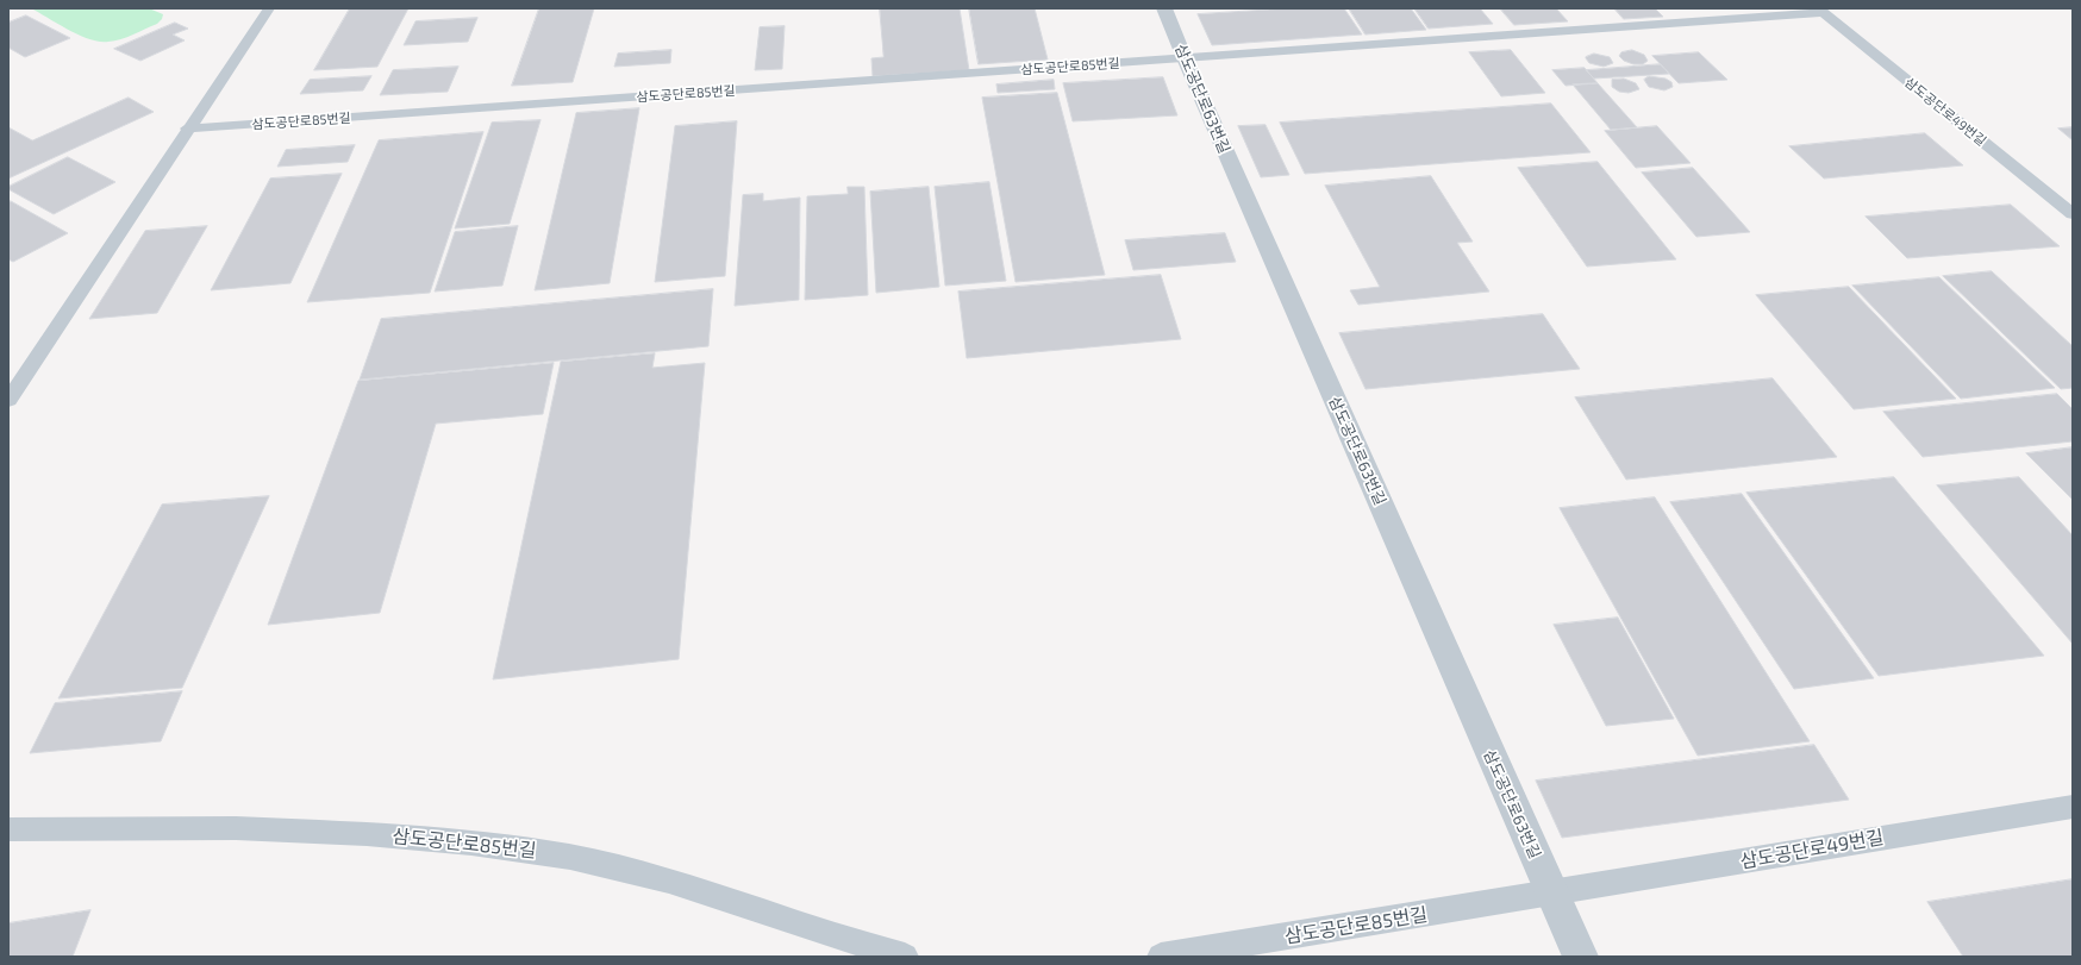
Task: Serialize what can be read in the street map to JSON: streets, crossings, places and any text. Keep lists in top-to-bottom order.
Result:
{
  "streets": {
    "street": ["삼도공단로63번길"],
    "lane": ["삼도공단로85번길", "삼도공단로49번길"]
  },
  "crossings": [
    ["삼도공단로85번길", "삼도공단로63번길"],
    ["삼도공단로85번길", "삼도공단로49번길"],
    ["삼도공단로63번길", "삼도공단로49번길"]
  ]
}
